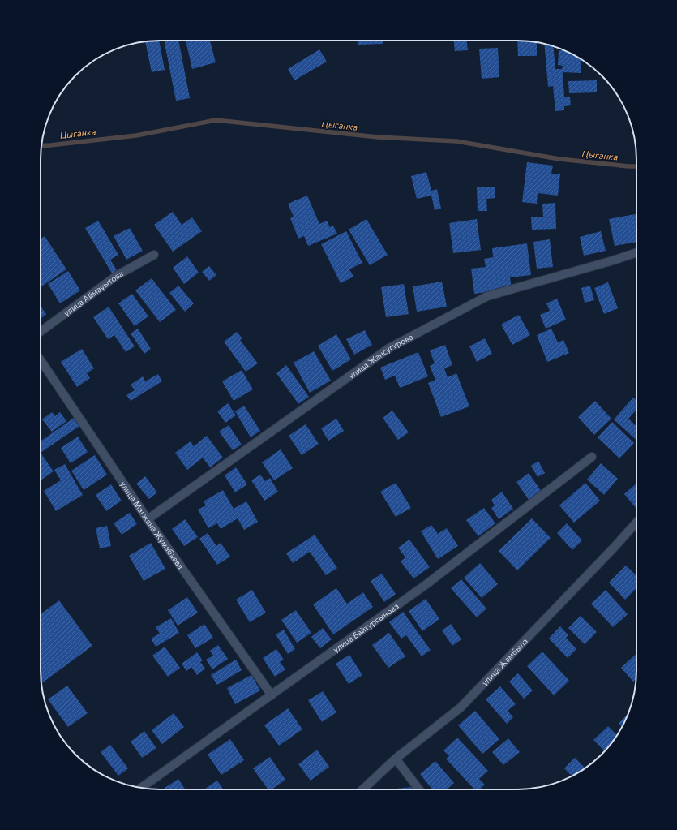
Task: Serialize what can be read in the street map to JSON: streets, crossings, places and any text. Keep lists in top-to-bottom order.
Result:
{
  "streets": {
    "street": [
      "улица Аймауытова",
      "улица Жансугурова",
      "улица Магжана Жумабаева",
      "улица Байтурсынова",
      "улица Жамбыла"
    ]
  },
  "crossings": [
    ["улица Жансугурова", "улица Магжана Жумабаева"],
    ["улица Магжана Жумабаева", "улица Байтурсынова"]
  ],
  "water": ["Цыганка"]
}
